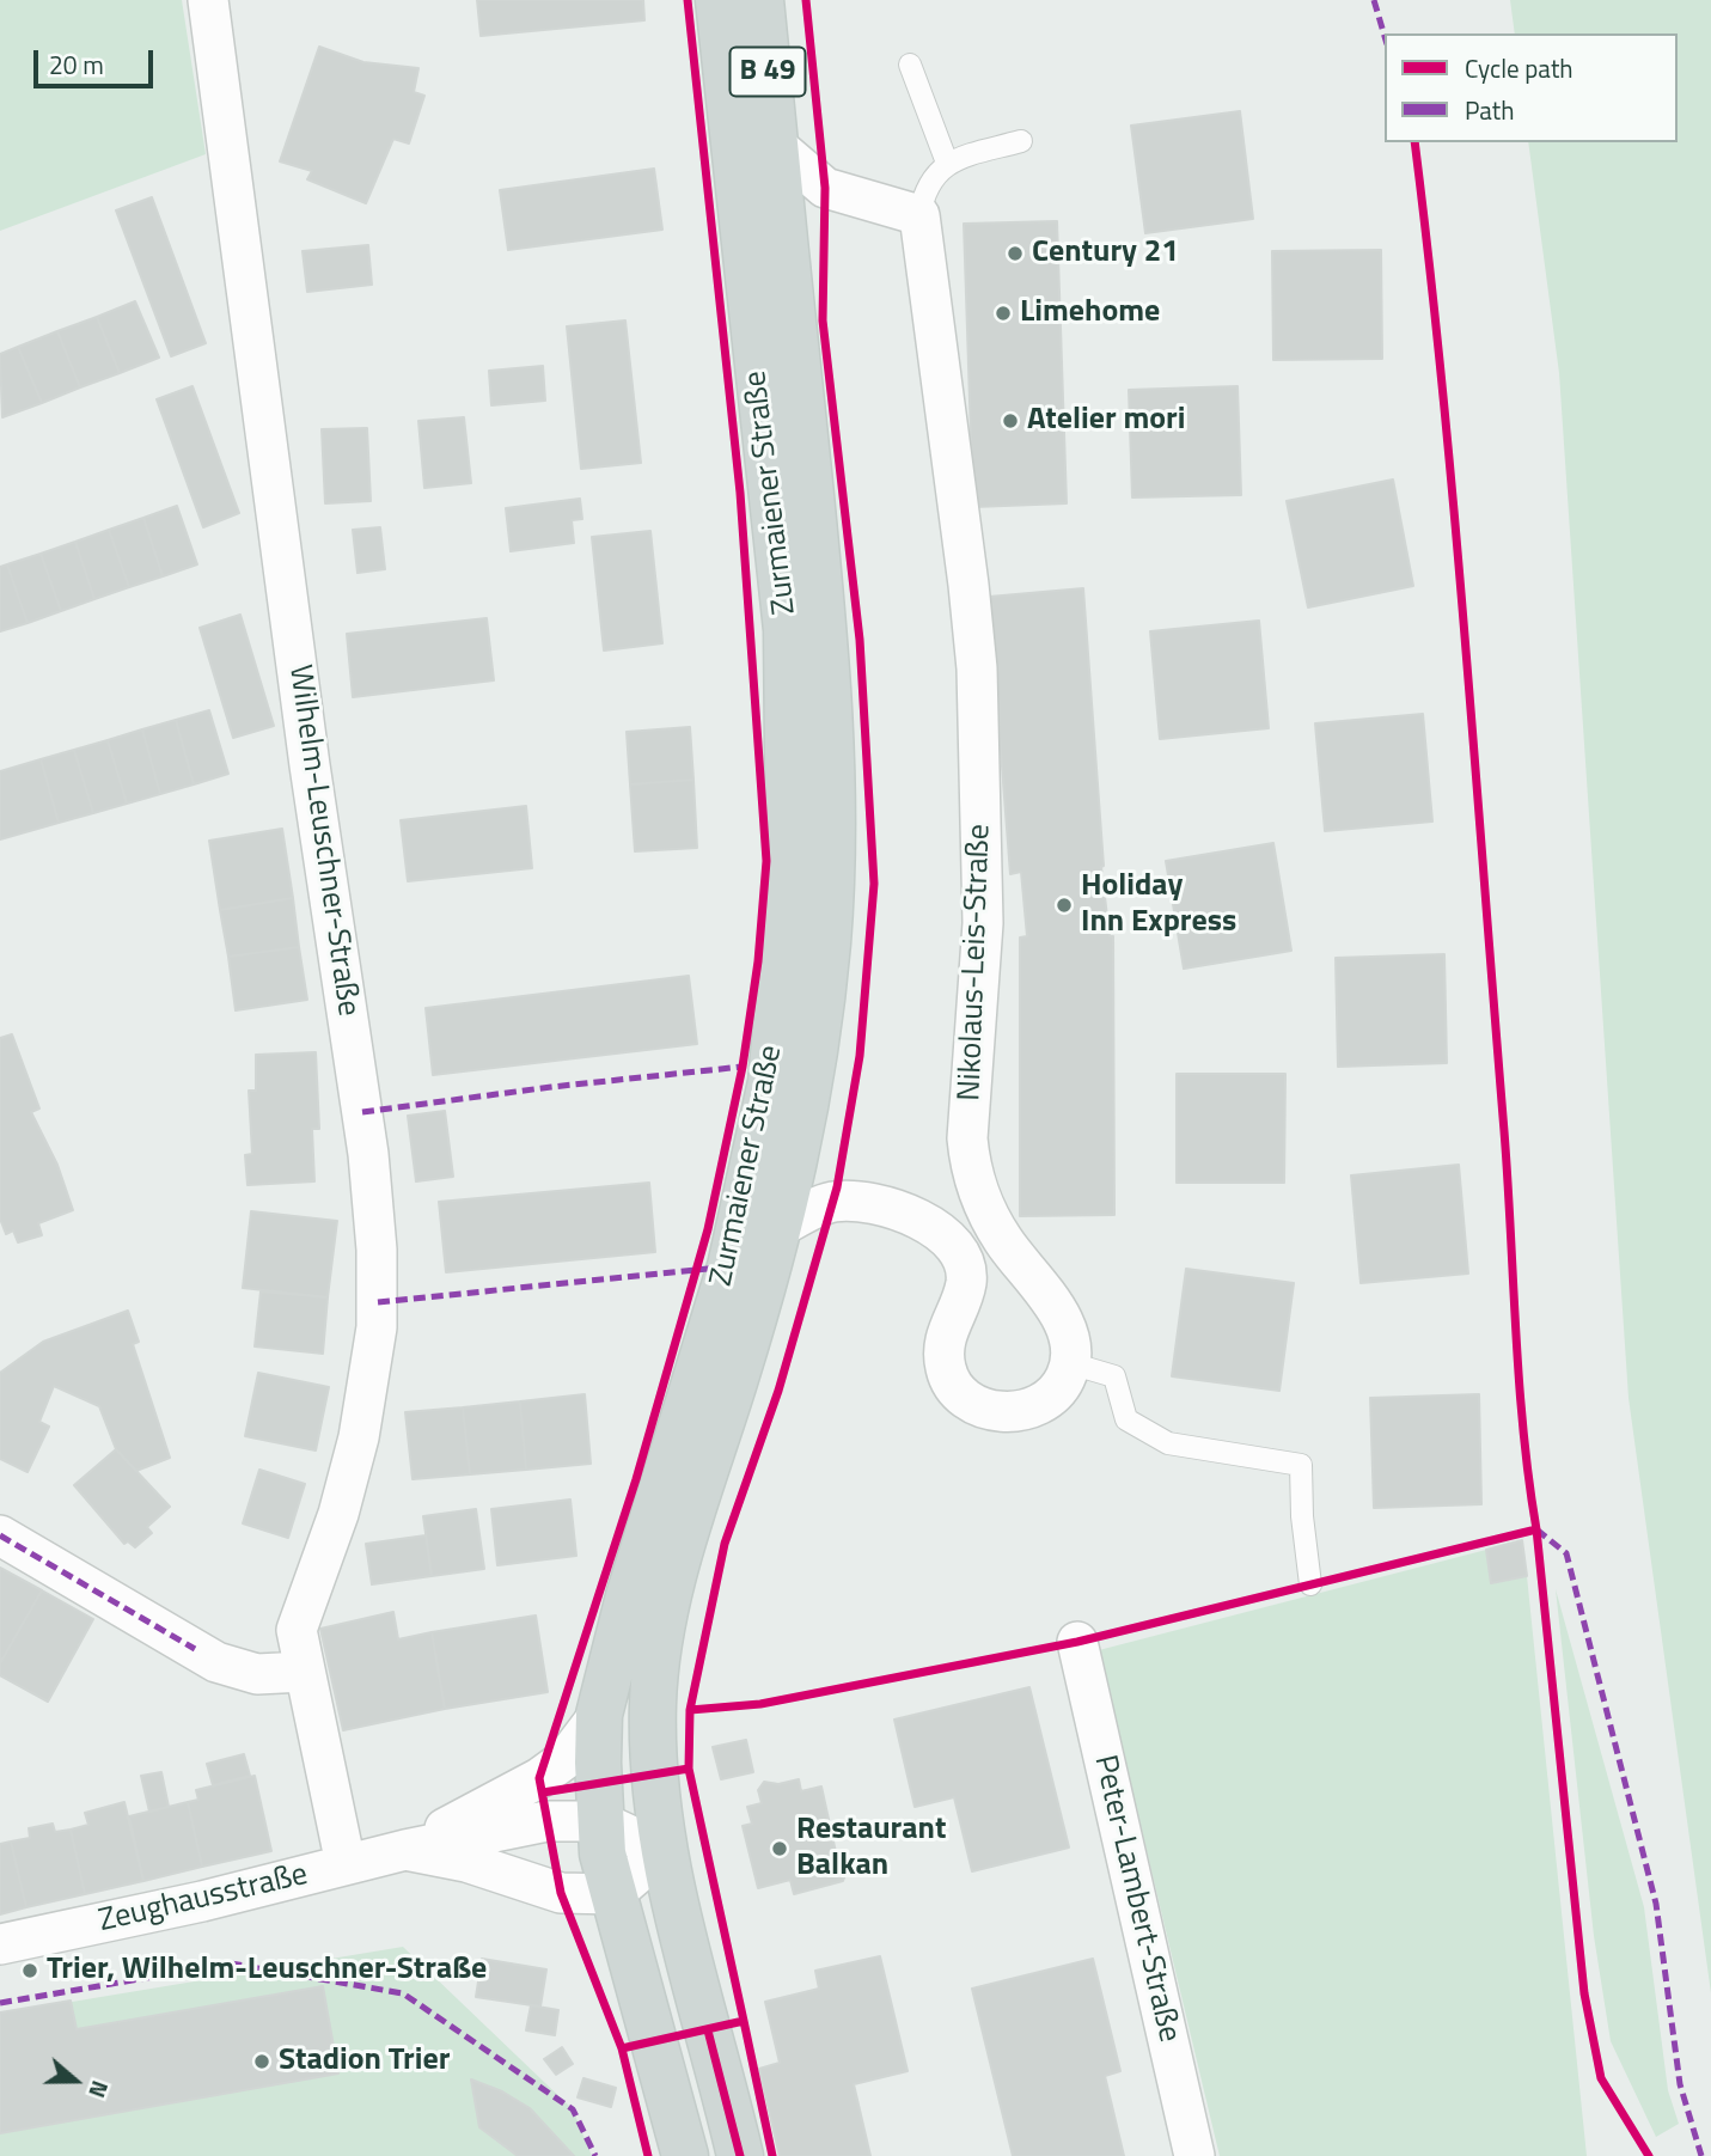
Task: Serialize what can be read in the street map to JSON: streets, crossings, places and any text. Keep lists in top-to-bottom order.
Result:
{
  "streets": {
    "main road": ["B 49", "Zurmaiener Straße"],
    "street": [
      "Wilhelm-Leuschner-Straße",
      "Nikolaus-Leis-Straße",
      "Zeughausstraße",
      "Peter-Lambert-Straße"
    ]
  },
  "crossings": [
    ["Zurmaiener Straße", "Zeughausstraße"],
    ["Wilhelm-Leuschner-Straße", "Zeughausstraße"]
  ],
  "places": [
    "Century 21",
    "Limehome",
    "Atelier mori",
    "Holiday Inn Express",
    "Restaurant Balkan",
    "Trier, Wilhelm-Leuschner-Straße",
    "Stadion Trier"
  ],
  "legend": ["Cycle path", "Path"],
  "scale_bar": "20 m",
  "north": "right"
}
